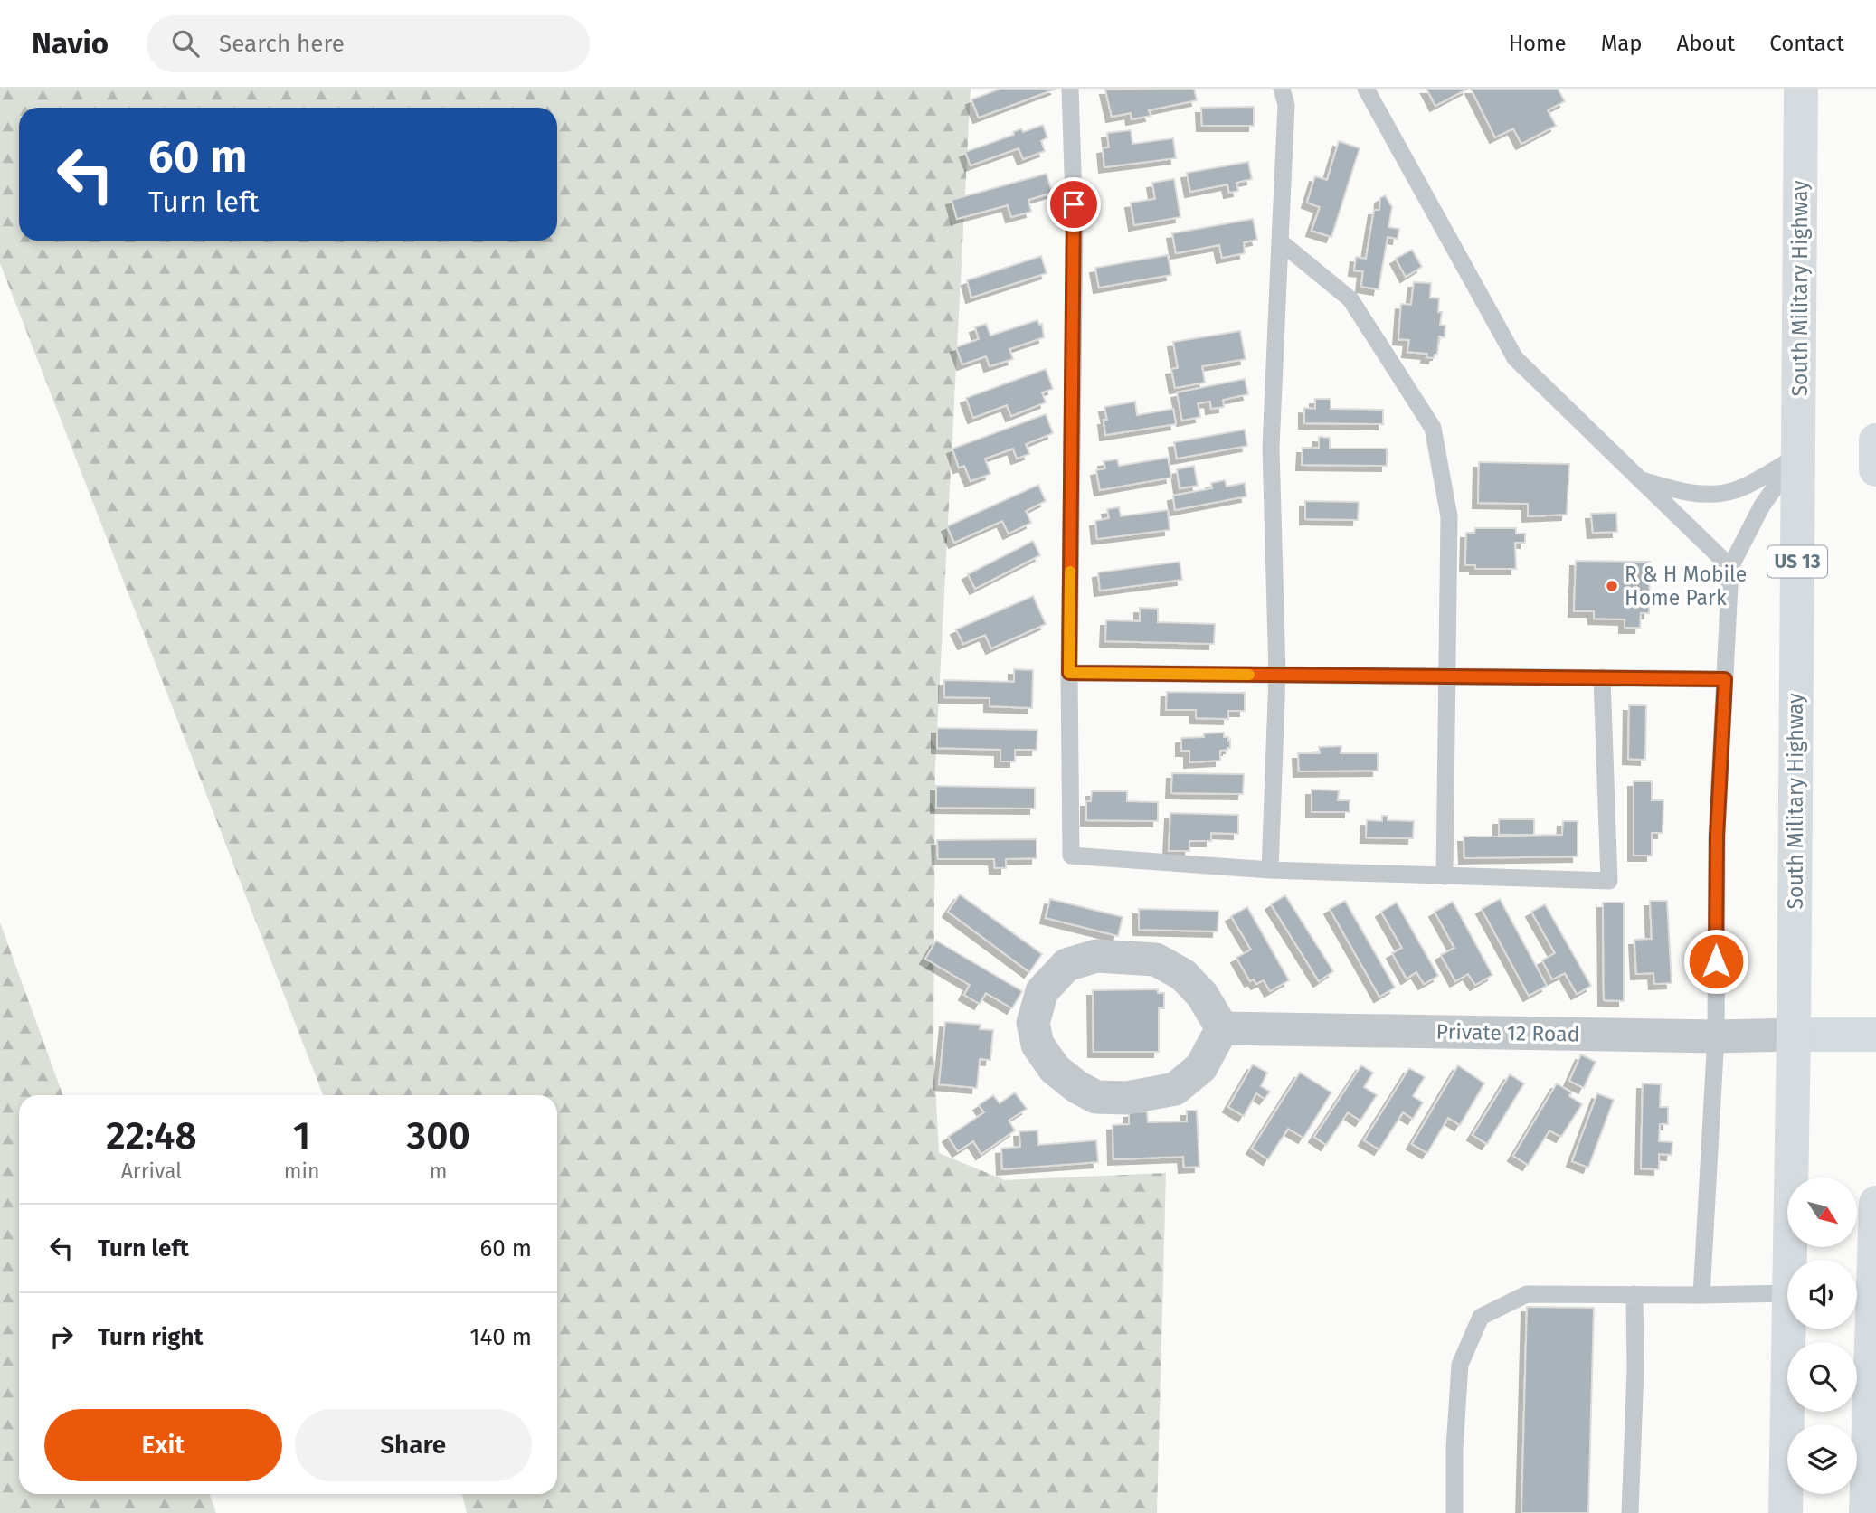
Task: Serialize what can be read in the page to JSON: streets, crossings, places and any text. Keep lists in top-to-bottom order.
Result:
{
  "streets": {
    "main road": ["South Military Highway", "US 13"],
    "street": ["Private 12 Road"]
  },
  "crossings": [
    ["South Military Highway", "Private 12 Road"]
  ],
  "places": ["R & H Mobile Home Park"],
  "north": "bottom right",
  "page": {
    "header": "Navio",
    "search": "Search here",
    "nav": [
      "Home",
      "Map",
      "About",
      "Contact"
    ],
    "turn": ["60 m", "Turn left"],
    "eta": [
      "22:48",
      "Arrival",
      "1",
      "min",
      "300",
      "m"
    ],
    "list": [
      {
        "name": "Turn left",
        "value": "60 m"
      },
      {
        "name": "Turn right",
        "value": "140 m"
      }
    ],
    "buttons": ["Exit", "Share"]
  }
}
